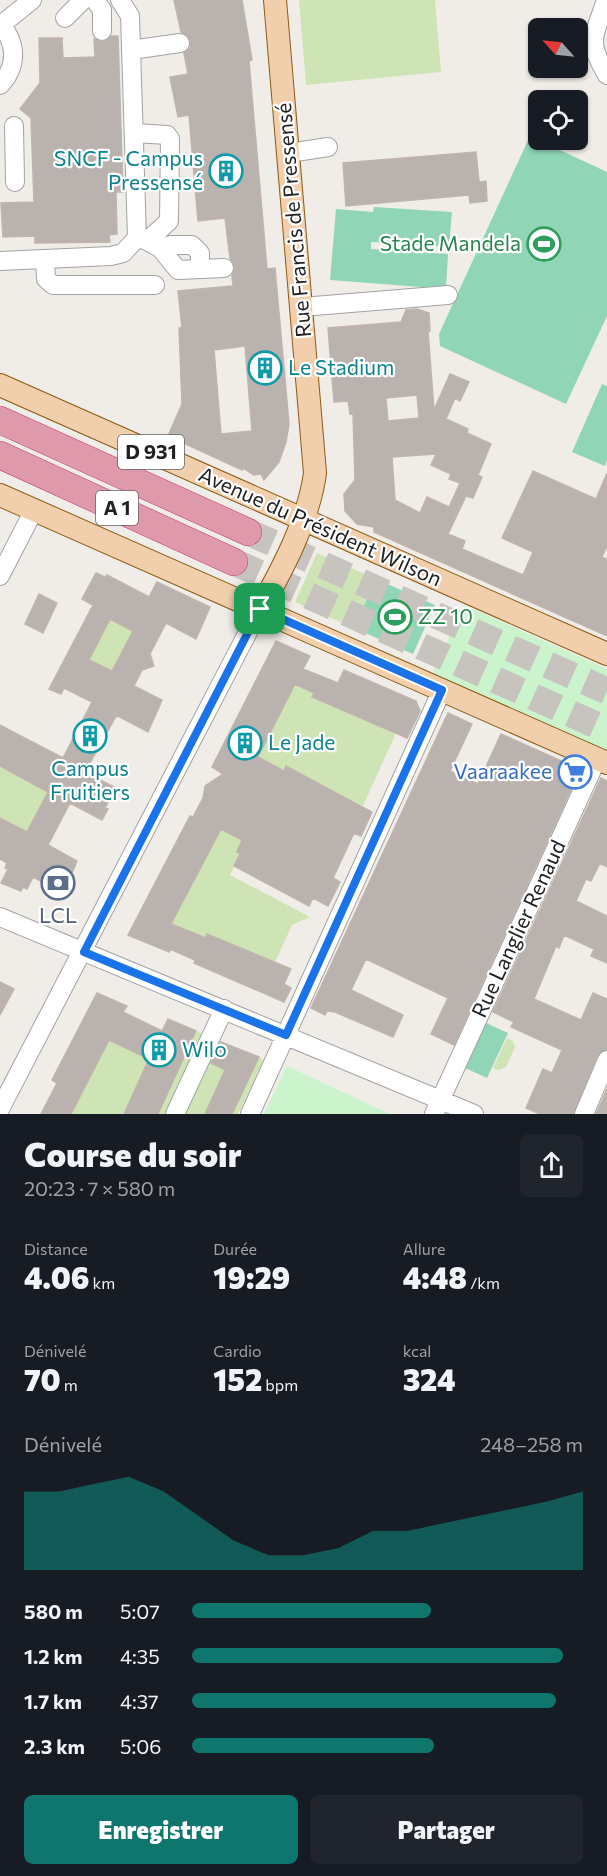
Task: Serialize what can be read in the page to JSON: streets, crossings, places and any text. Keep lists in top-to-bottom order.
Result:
{
  "streets": {
    "highway": ["A 1"],
    "main road": ["Rue Francis de Pressensé", "D 931", "Avenue du Président Wilson"],
    "street": ["Rue Langlier Renaud"]
  },
  "crossings": [
    ["Rue Francis de Pressensé", "Avenue du Président Wilson"]
  ],
  "places": {
    "building": [
      "SNCF - Campus Pressensé",
      "Le Stadium",
      "Campus Fruitiers",
      "Le Jade",
      "Wilo"
    ],
    "sports": ["Stade Mandela", "ZZ 10"],
    "supermarket": ["Vaaraakee"],
    "bank": ["LCL"]
  },
  "north": "top left",
  "page": {
    "heading": ["Course du soir", "20:23 · 7 × 580 m"],
    "stats": [
      ["Distance", "4.06 km"],
      ["Durée", "19:29"],
      ["Allure", "4:48 /km"],
      ["Dénivelé", "70 m"],
      ["Cardio", "152 bpm"],
      ["kcal", "324"]
    ],
    "chart": ["Dénivelé", "248–258 m"],
    "list": [
      {
        "name": "580 m",
        "note": "5:07"
      },
      {
        "name": "1.2 km",
        "note": "4:35"
      },
      {
        "name": "1.7 km",
        "note": "4:37"
      },
      {
        "name": "2.3 km",
        "note": "5:06"
      }
    ],
    "buttons": ["Enregistrer", "Partager"]
  }
}
